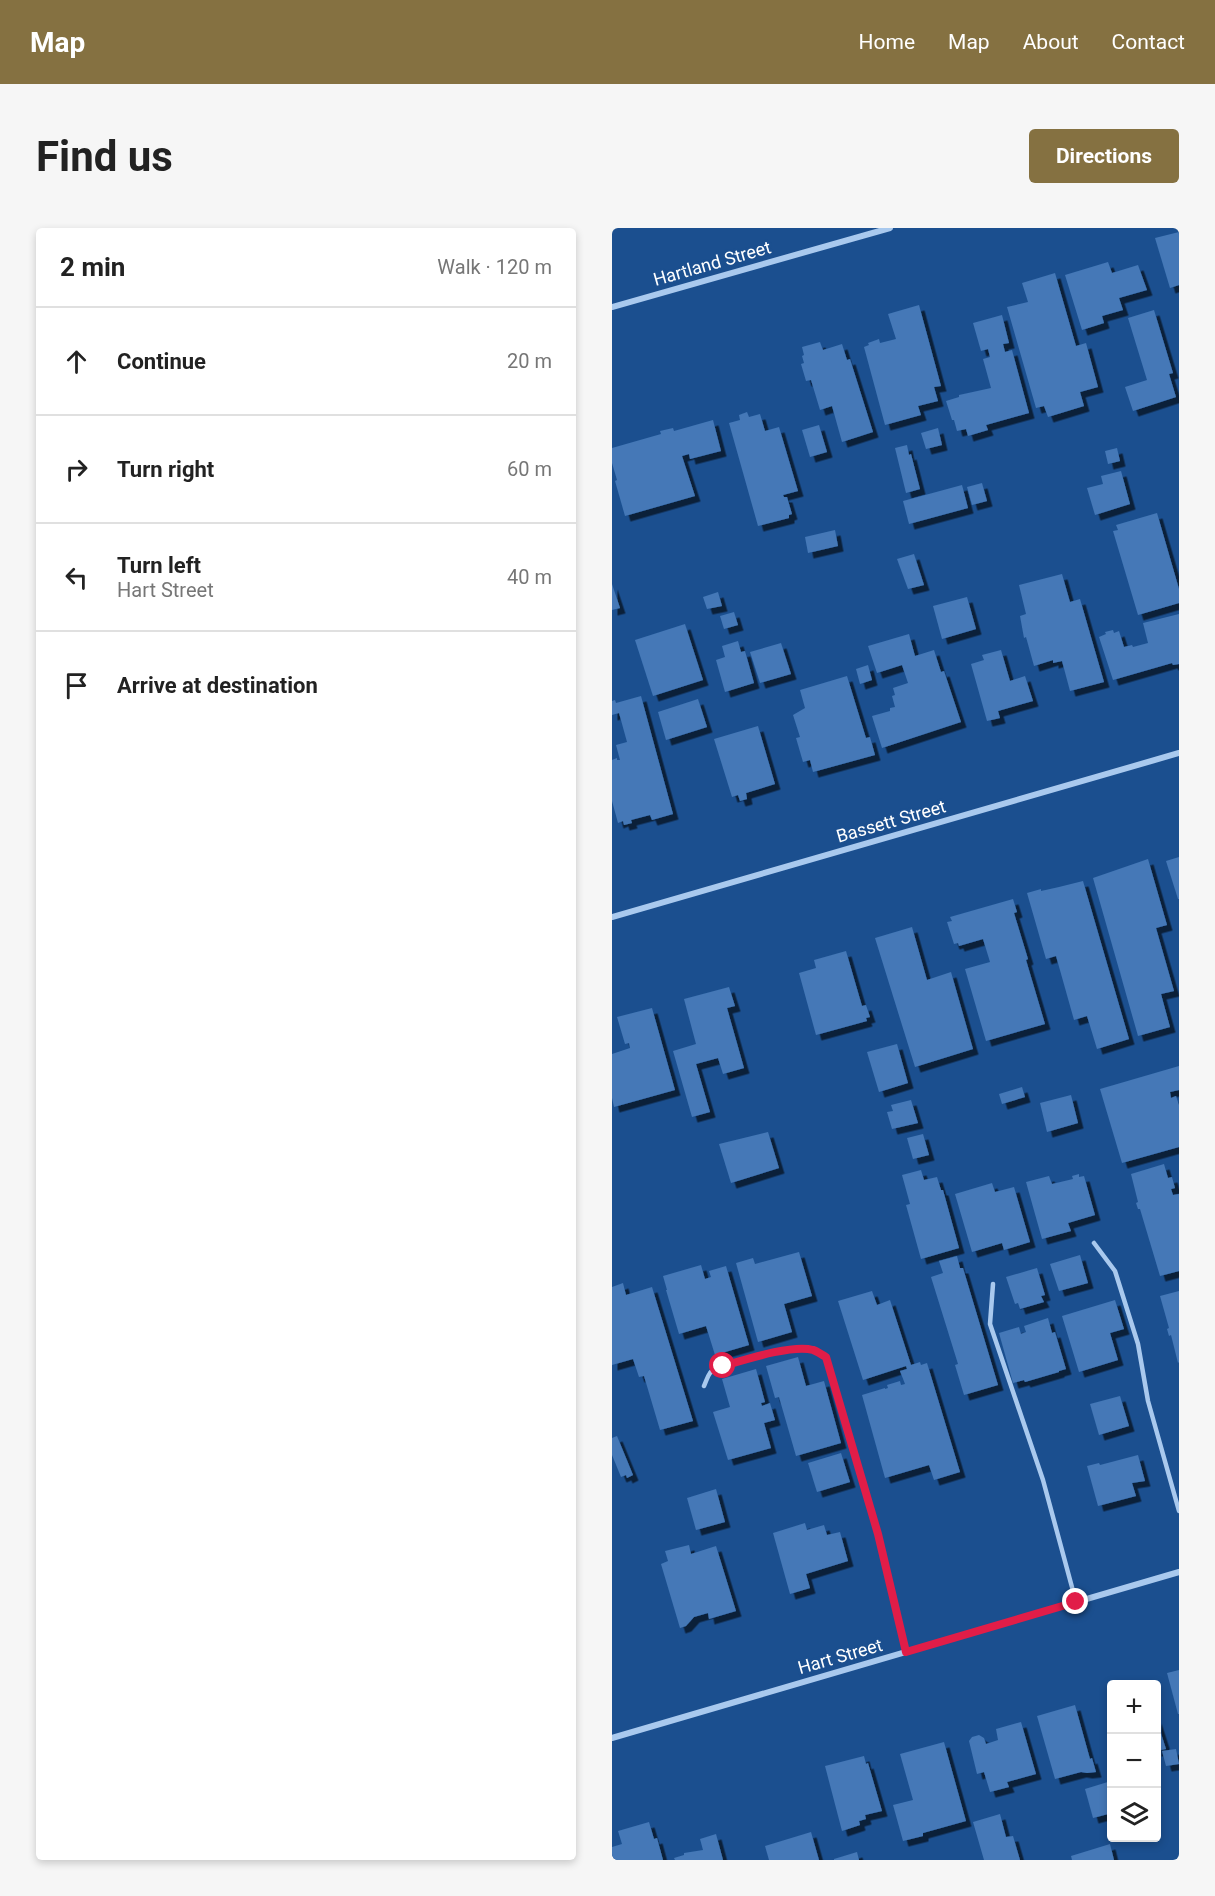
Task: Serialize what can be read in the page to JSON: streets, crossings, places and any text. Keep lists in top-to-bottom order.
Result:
{
  "streets": {
    "street": ["Hartland Street", "Bassett Street", "Hart Street"]
  },
  "page": {
    "header": "Map",
    "nav": [
      "Home",
      "Map",
      "About",
      "Contact"
    ],
    "buttons": "Directions",
    "title": "Find us",
    "heading": ["2 min", "Walk · 120 m"],
    "list": [
      ["Continue", "20 m"],
      ["Turn right", "60 m"],
      ["Turn left", "Hart Street", "40 m"],
      "Arrive at destination"
    ],
    "map_buttons": ["+", "−"]
  }
}
